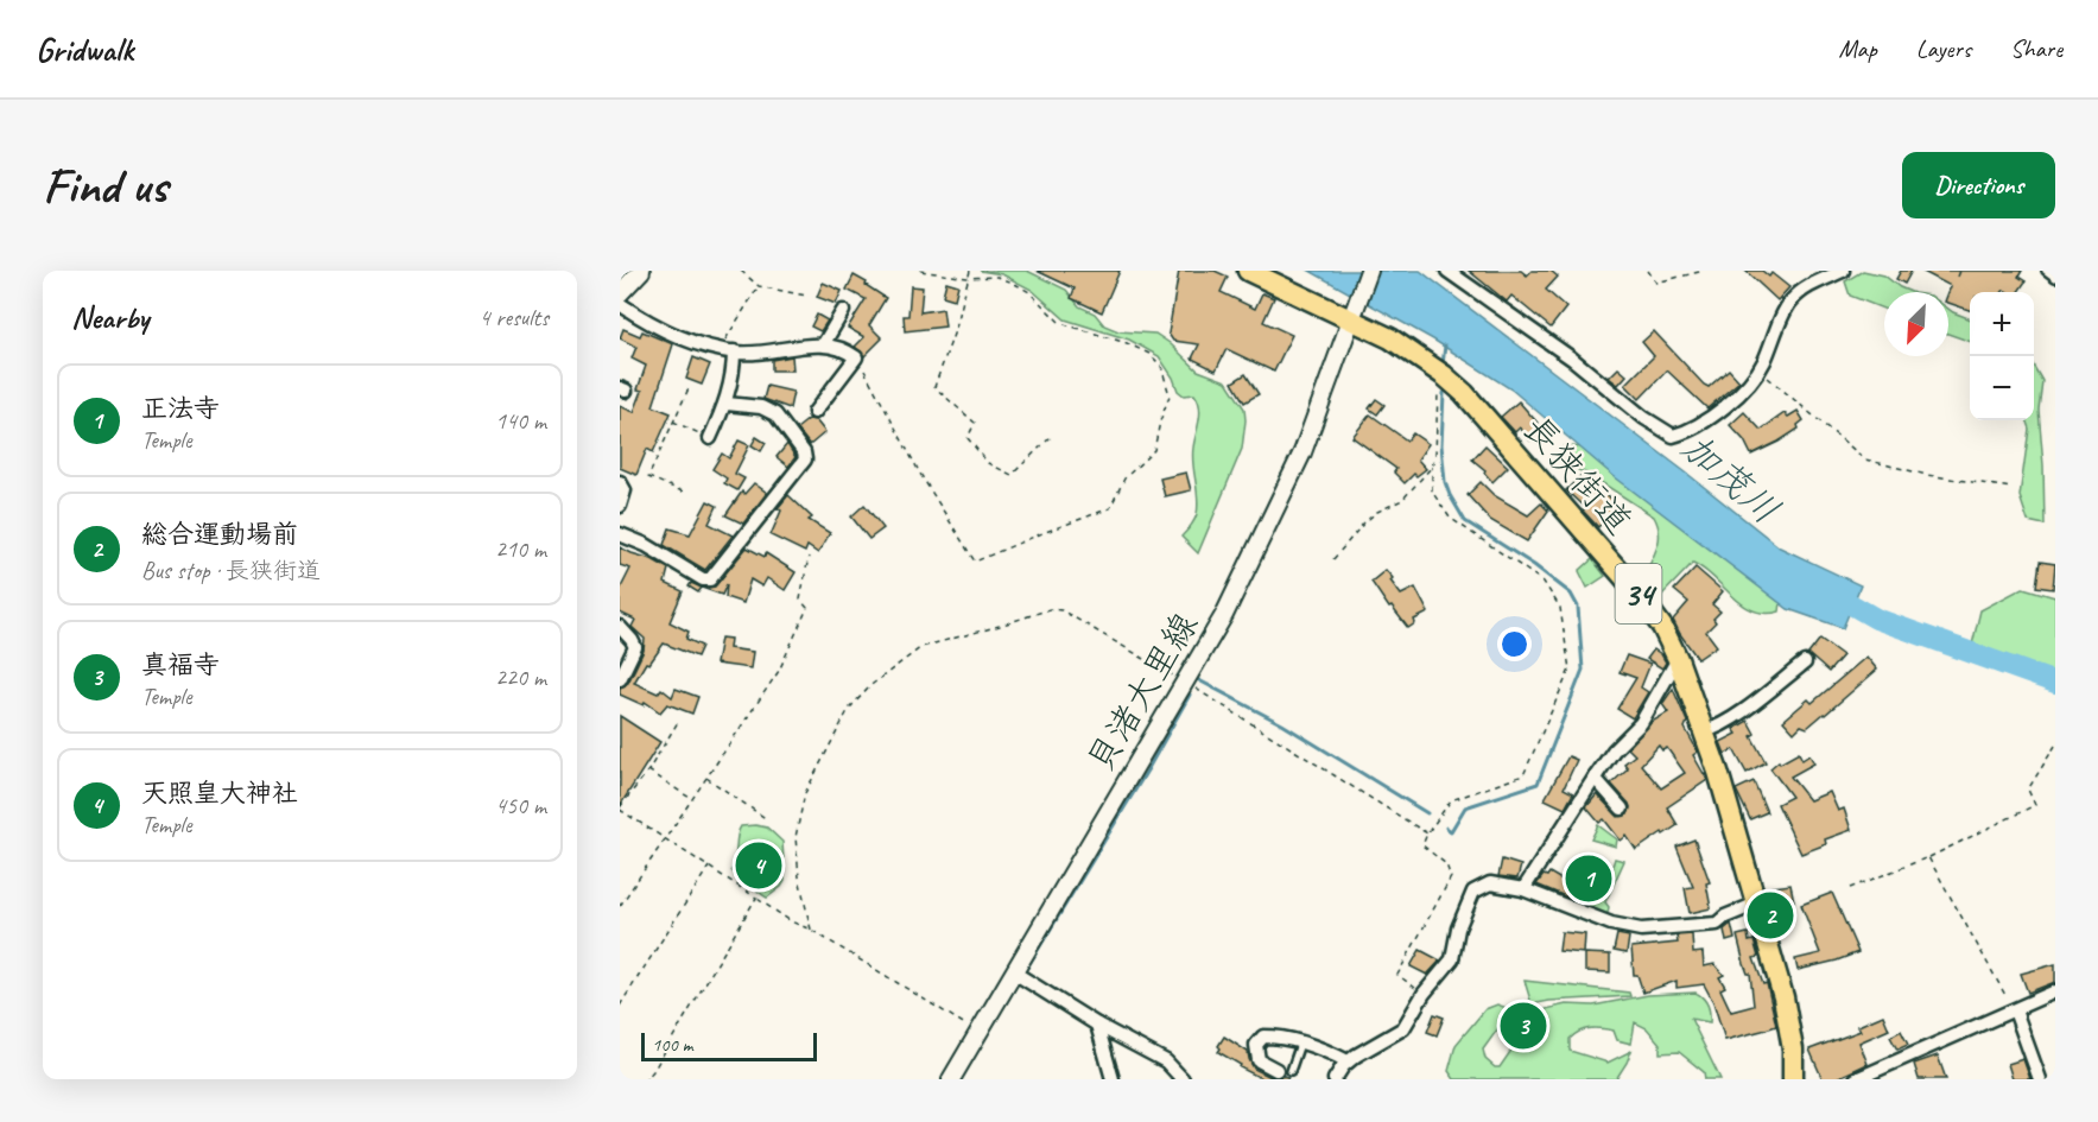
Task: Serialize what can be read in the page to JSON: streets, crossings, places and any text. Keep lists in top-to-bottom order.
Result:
{
  "streets": {
    "main road": ["長狭街道", "34"],
    "street": ["貝渚大里線"]
  },
  "crossings": [
    ["長狭街道", "貝渚大里線"]
  ],
  "water": ["加茂川"],
  "scale_bar": "100 m",
  "north": "bottom left",
  "page": {
    "header": "Gridwalk",
    "nav": ["Map", "Layers", "Share"],
    "buttons": "Directions",
    "title": "Find us",
    "heading": ["Nearby", "4 results"],
    "map_buttons": ["+", "−"],
    "list": [
      {
        "mark": "1",
        "name": "正法寺",
        "note": "Temple",
        "value": "140 m"
      },
      {
        "mark": "2",
        "name": "総合運動場前",
        "note": "Bus stop · 長狭街道",
        "value": "210 m"
      },
      {
        "mark": "3",
        "name": "真福寺",
        "note": "Temple",
        "value": "220 m"
      },
      {
        "mark": "4",
        "name": "天照皇大神社",
        "note": "Temple",
        "value": "450 m"
      }
    ],
    "pins": [
      "4",
      "1",
      "2",
      "3"
    ],
    "scale": "100 m"
  }
}
